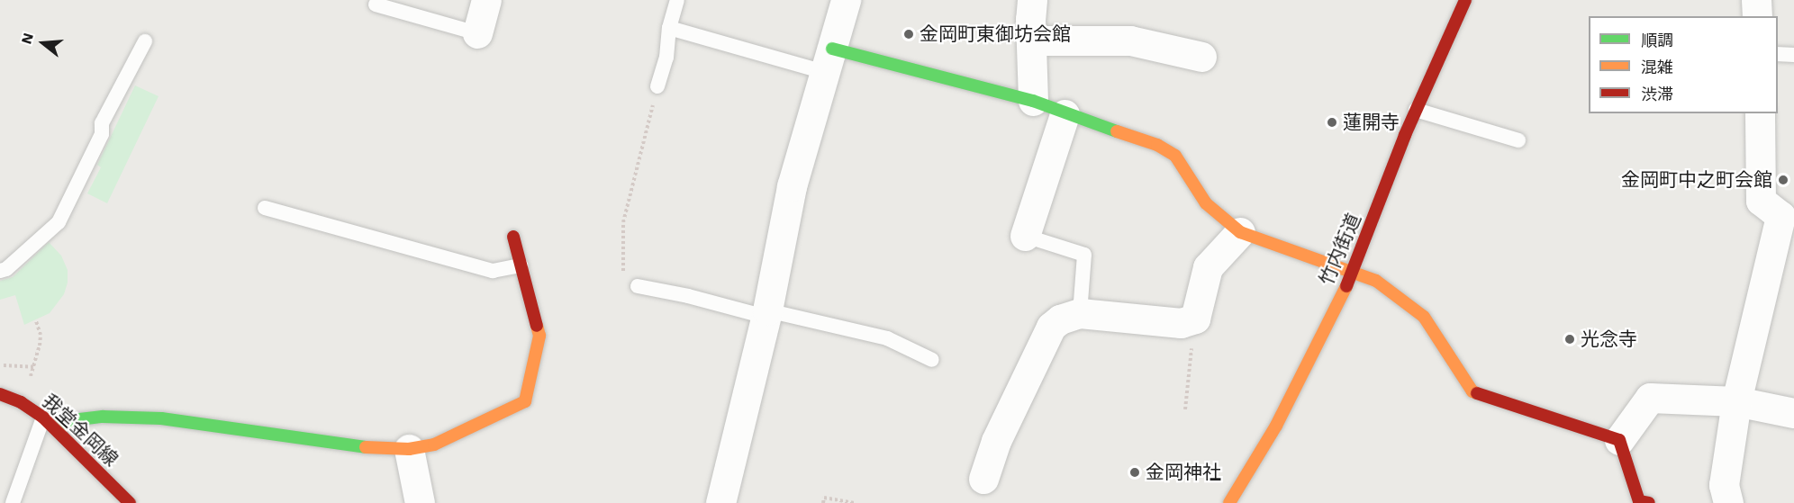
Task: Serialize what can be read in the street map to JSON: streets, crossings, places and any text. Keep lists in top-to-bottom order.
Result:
{
  "streets": {
    "street": ["竹内街道", "我堂金岡線"]
  },
  "places": [
    "金岡町東御坊会館",
    "蓮開寺",
    "金岡町中之町会館",
    "光念寺",
    "金岡神社"
  ],
  "legend": ["順調", "混雑", "渋滞"],
  "north": "left"
}
